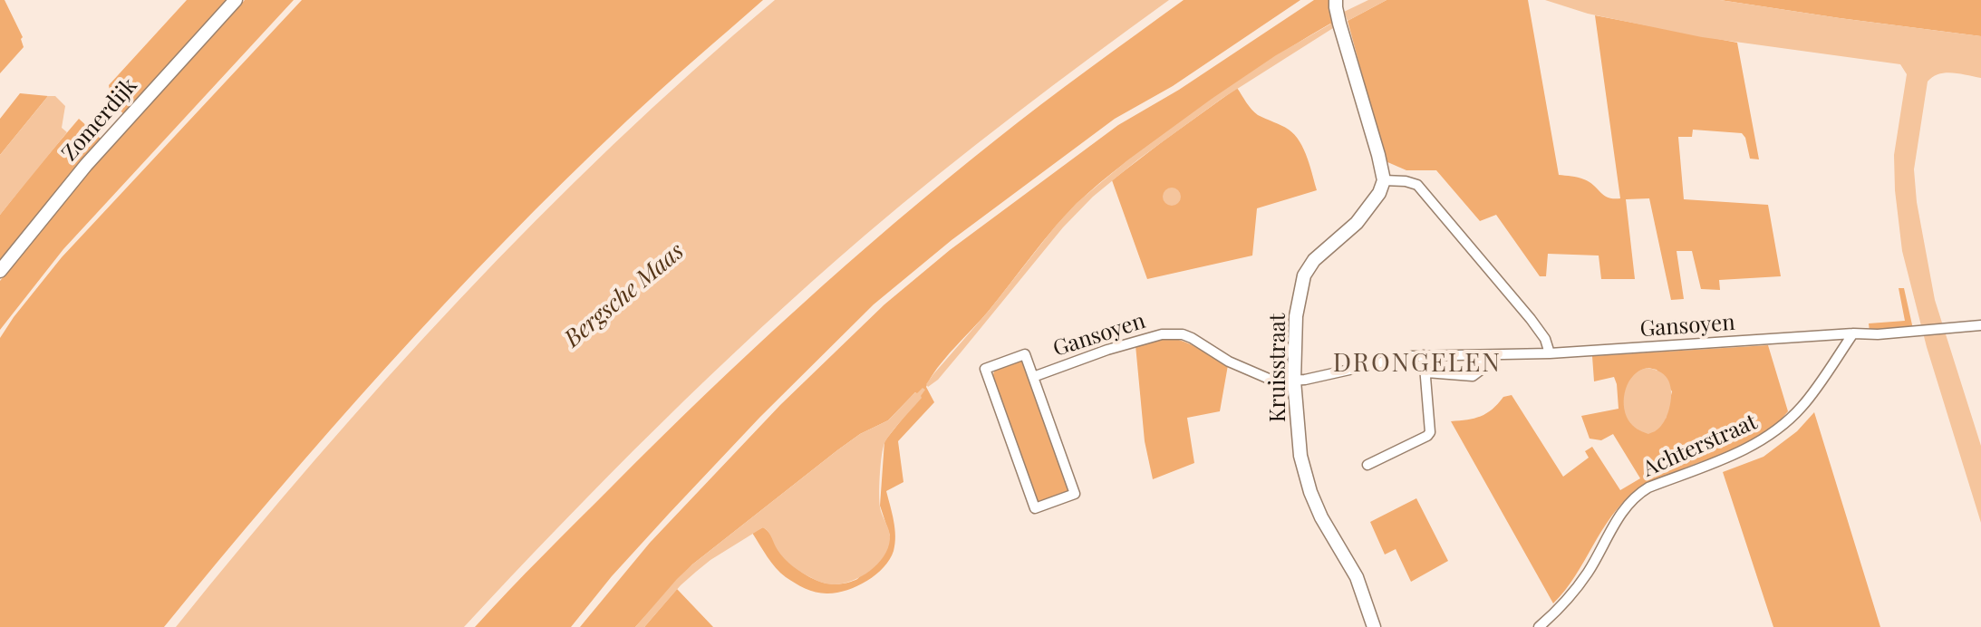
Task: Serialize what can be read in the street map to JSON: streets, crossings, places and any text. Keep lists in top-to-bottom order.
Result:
{
  "streets": {
    "street": [
      "Zomerdijk",
      "Gansoyen",
      "Kruisstraat",
      "Achterstraat"
    ]
  },
  "crossings": [
    ["Gansoyen", "Kruisstraat"],
    ["Gansoyen", "Achterstraat"]
  ],
  "districts": ["DRONGELEN"],
  "water": ["Bergsche Maas"]
}
